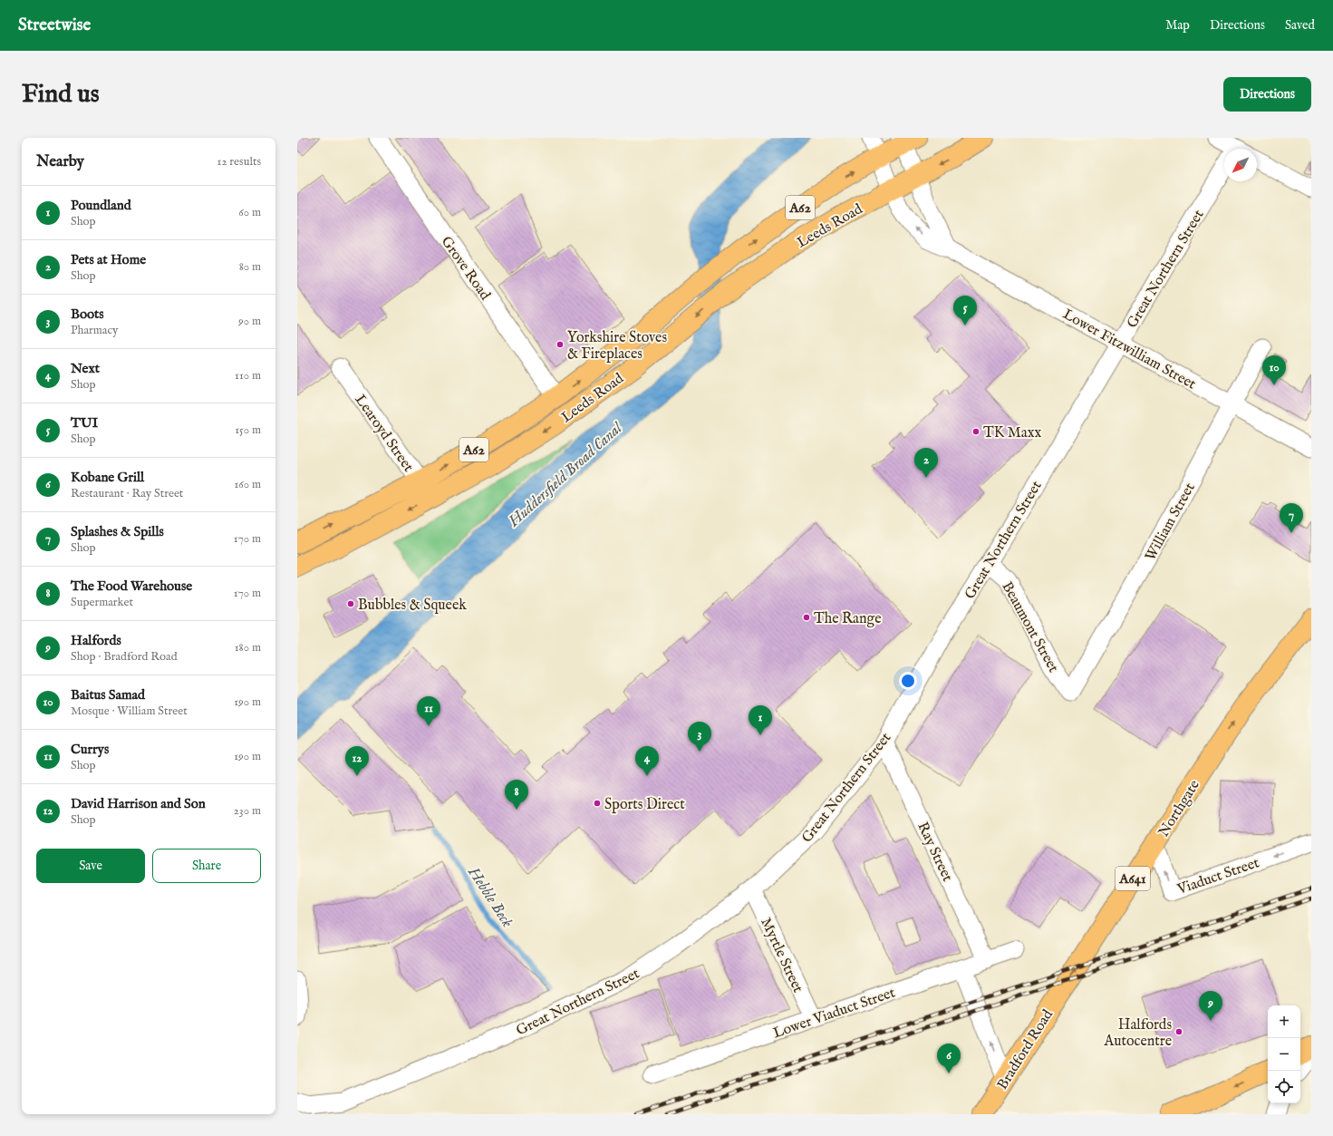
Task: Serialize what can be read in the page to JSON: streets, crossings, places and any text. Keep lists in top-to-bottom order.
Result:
{
  "streets": {
    "main road": [
      "A62",
      "Leeds Road",
      "Northgate",
      "A641",
      "Bradford Road"
    ],
    "street": [
      "Grove Road",
      "Great Northern Street",
      "Lower Fitzwilliam Street",
      "Learoyd Street",
      "William Street",
      "Beaumont Street",
      "Ray Street",
      "Viaduct Street",
      "Myrtle Street",
      "Lower Viaduct Street"
    ]
  },
  "crossings": [
    ["Leeds Road", "Grove Road"],
    ["Leeds Road", "Lower Fitzwilliam Street"],
    ["Leeds Road", "Learoyd Street"],
    ["Great Northern Street", "Lower Fitzwilliam Street"],
    ["Great Northern Street", "Beaumont Street"],
    ["Great Northern Street", "Ray Street"],
    ["Great Northern Street", "Myrtle Street"],
    ["Lower Fitzwilliam Street", "William Street"],
    ["William Street", "Beaumont Street"],
    ["Northgate", "Viaduct Street"],
    ["Northgate", "A641"],
    ["Northgate", "Bradford Road"],
    ["Ray Street", "Lower Viaduct Street"],
    ["Myrtle Street", "Lower Viaduct Street"]
  ],
  "one_way": ["Northgate"],
  "water": ["Huddersfield Broad Canal", "Hebble Beck"],
  "places": [
    "Yorkshire Stoves & Fireplaces",
    "TK Maxx",
    "Bubbles & Squeek",
    "The Range",
    "Sports Direct",
    "Halfords Autocentre"
  ],
  "north": "bottom left",
  "page": {
    "header": "Streetwise",
    "nav": ["Map", "Directions", "Saved"],
    "buttons": [
      "Directions",
      ["Save", "Share"]
    ],
    "title": "Find us",
    "heading": ["Nearby", "12 results"],
    "list": [
      {
        "mark": "1",
        "name": "Poundland",
        "note": "Shop",
        "value": "60 m"
      },
      {
        "mark": "2",
        "name": "Pets at Home",
        "note": "Shop",
        "value": "80 m"
      },
      {
        "mark": "3",
        "name": "Boots",
        "note": "Pharmacy",
        "value": "90 m"
      },
      {
        "mark": "4",
        "name": "Next",
        "note": "Shop",
        "value": "110 m"
      },
      {
        "mark": "5",
        "name": "TUI",
        "note": "Shop",
        "value": "150 m"
      },
      {
        "mark": "6",
        "name": "Kobane Grill",
        "note": "Restaurant · Ray Street",
        "value": "160 m"
      },
      {
        "mark": "7",
        "name": "Splashes & Spills",
        "note": "Shop",
        "value": "170 m"
      },
      {
        "mark": "8",
        "name": "The Food Warehouse",
        "note": "Supermarket",
        "value": "170 m"
      },
      {
        "mark": "9",
        "name": "Halfords",
        "note": "Shop · Bradford Road",
        "value": "180 m"
      },
      {
        "mark": "10",
        "name": "Baitus Samad",
        "note": "Mosque · William Street",
        "value": "190 m"
      },
      {
        "mark": "11",
        "name": "Currys",
        "note": "Shop",
        "value": "190 m"
      },
      {
        "mark": "12",
        "name": "David Harrison and Son",
        "note": "Shop",
        "value": "230 m"
      }
    ],
    "pins": [
      "5",
      "10",
      "2",
      "7",
      "11",
      "1",
      "3",
      "4",
      "12",
      "8",
      "9",
      "6"
    ],
    "map_buttons": ["+", "−"]
  }
}
